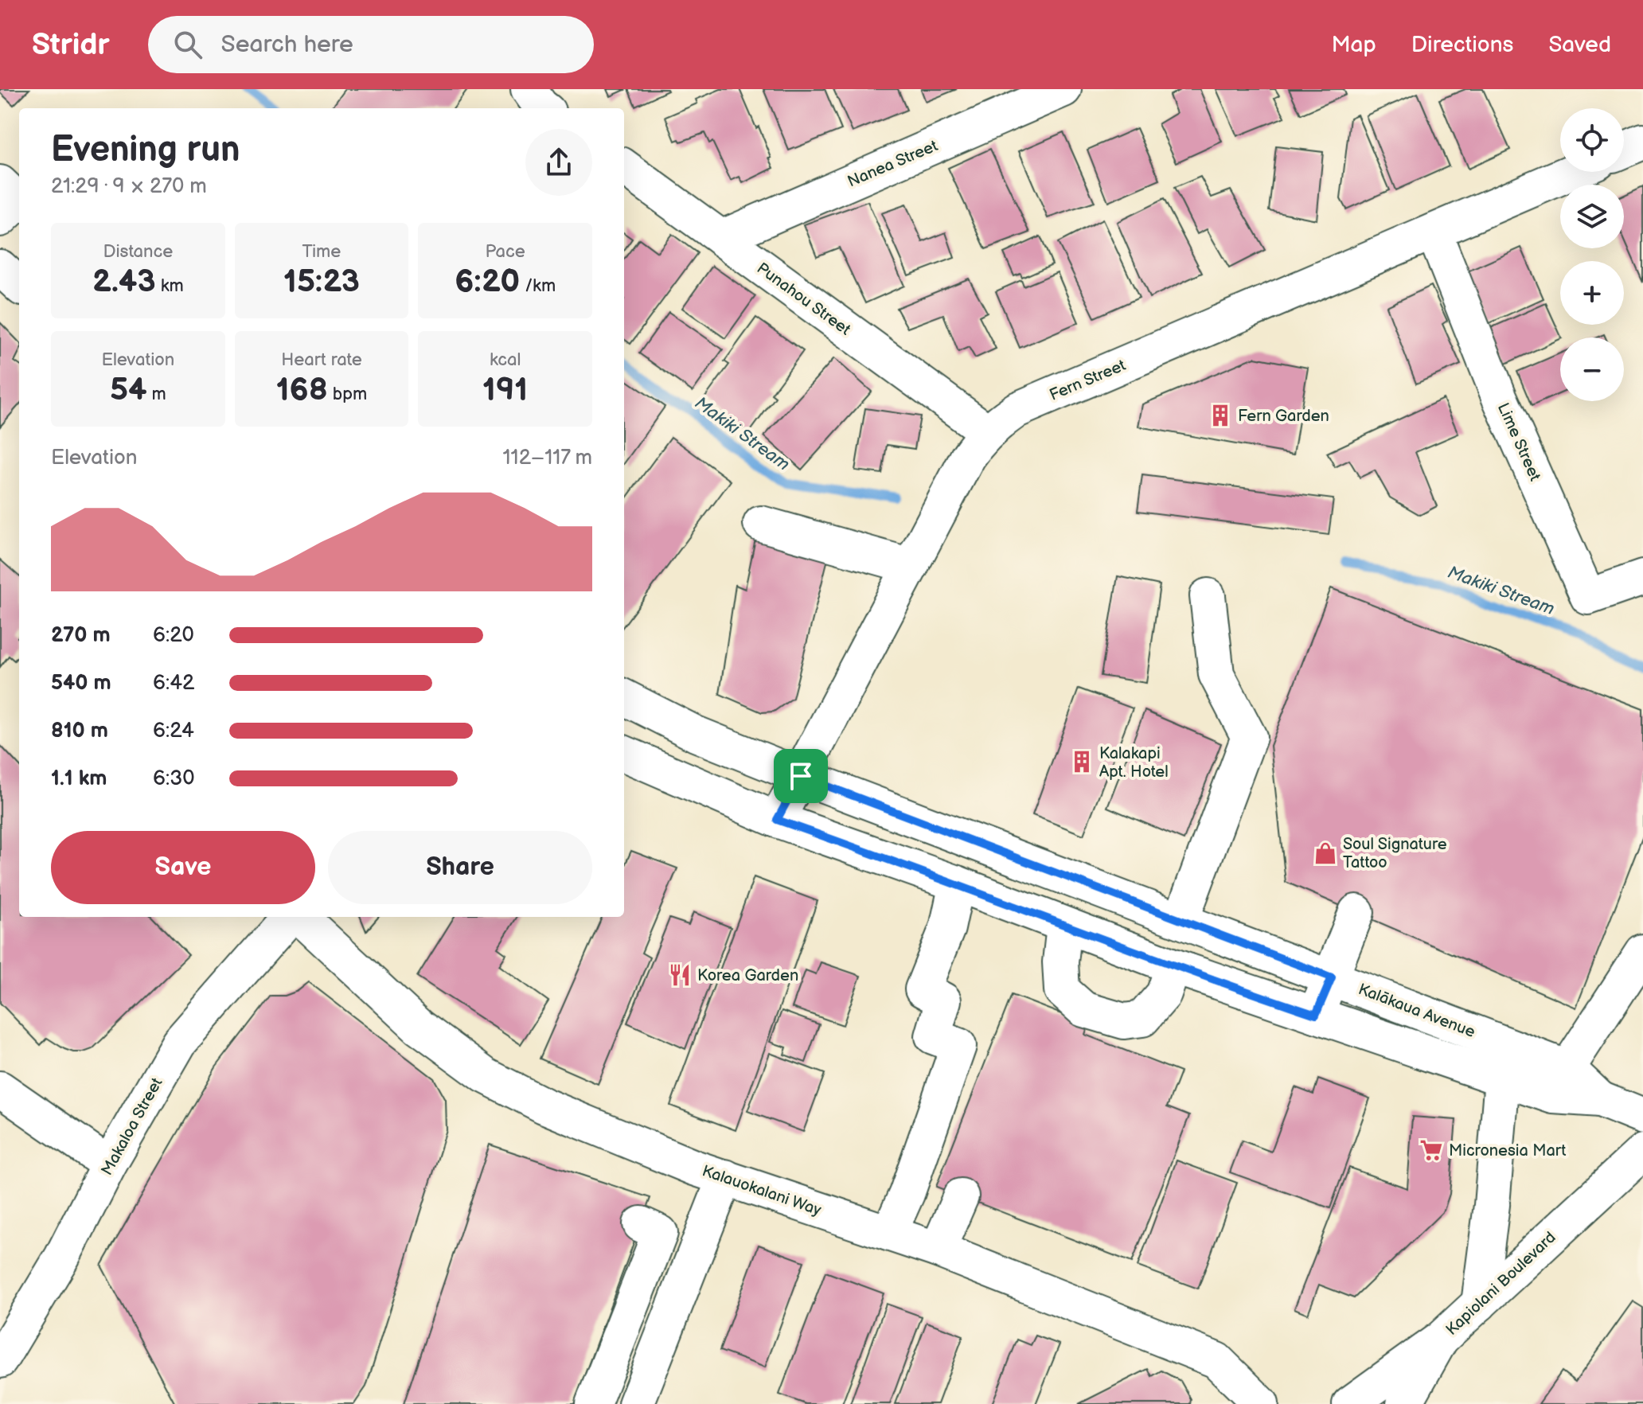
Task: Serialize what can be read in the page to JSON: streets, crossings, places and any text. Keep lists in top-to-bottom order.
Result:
{
  "streets": {
    "street": [
      "Nanea Street",
      "Punahou Street",
      "Fern Street",
      "Lime Street",
      "Kalākaua Avenue",
      "Makaloa Street",
      "Kalauokalani Way",
      "Kapiolani Boulevard"
    ]
  },
  "crossings": [
    ["Nanea Street", "Punahou Street"],
    ["Punahou Street", "Fern Street"],
    ["Fern Street", "Lime Street"],
    ["Fern Street", "Kalākaua Avenue"]
  ],
  "water": ["Makiki Stream"],
  "places": {
    "building": ["Fern Garden", "Kalakapi Apt. Hotel"],
    "shop": ["Soul Signature Tattoo"],
    "restaurant": ["Korea Garden"],
    "supermarket": ["Micronesia Mart"]
  },
  "page": {
    "header": "Stridr",
    "search": "Search here",
    "nav": ["Map", "Directions", "Saved"],
    "map_buttons": ["+", "−"],
    "heading": ["Evening run", "21:29 · 9 × 270 m"],
    "stats": [
      ["Distance", "2.43 km"],
      ["Time", "15:23"],
      ["Pace", "6:20 /km"],
      ["Elevation", "54 m"],
      ["Heart rate", "168 bpm"],
      ["kcal", "191"]
    ],
    "chart": ["Elevation", "112–117 m"],
    "list": [
      {
        "name": "270 m",
        "note": "6:20"
      },
      {
        "name": "540 m",
        "note": "6:42"
      },
      {
        "name": "810 m",
        "note": "6:24"
      },
      {
        "name": "1.1 km",
        "note": "6:30"
      }
    ],
    "buttons": ["Save", "Share"]
  }
}
